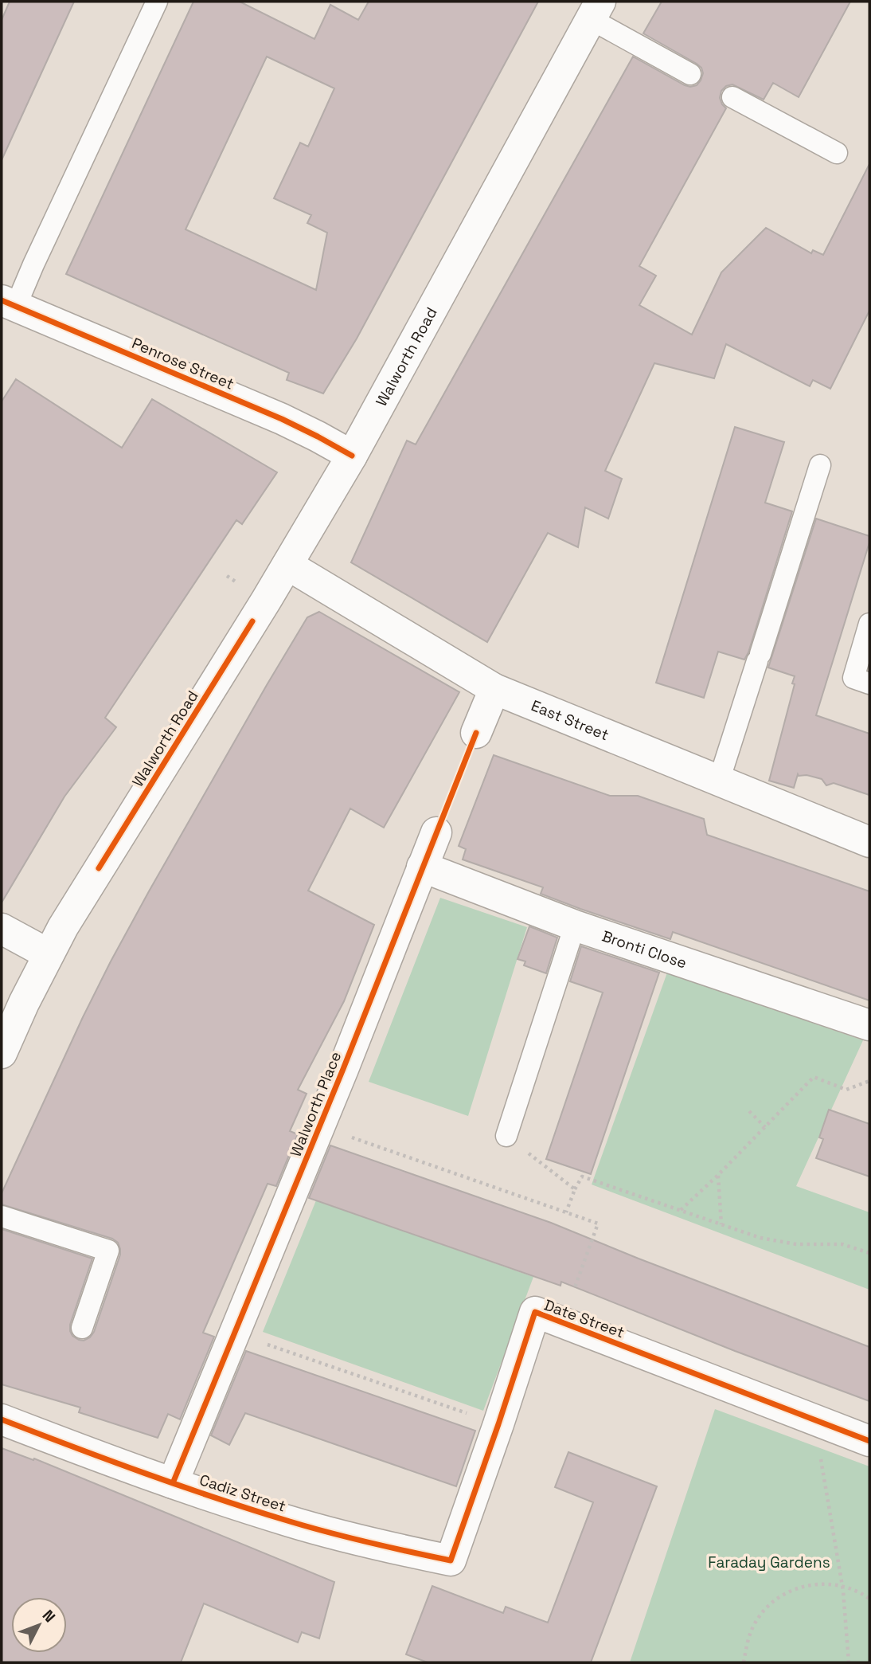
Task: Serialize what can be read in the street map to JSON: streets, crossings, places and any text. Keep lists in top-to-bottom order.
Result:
{
  "streets": {
    "street": [
      "Walworth Road",
      "Penrose Street",
      "East Street",
      "Bronti Close",
      "Walworth Place",
      "Date Street",
      "Cadiz Street"
    ]
  },
  "crossings": [
    ["Walworth Road", "Penrose Street"],
    ["Walworth Road", "East Street"],
    ["Bronti Close", "Walworth Place"],
    ["Walworth Place", "Cadiz Street"],
    ["Date Street", "Cadiz Street"]
  ],
  "parks": ["Faraday Gardens"],
  "north": "top right"
}
